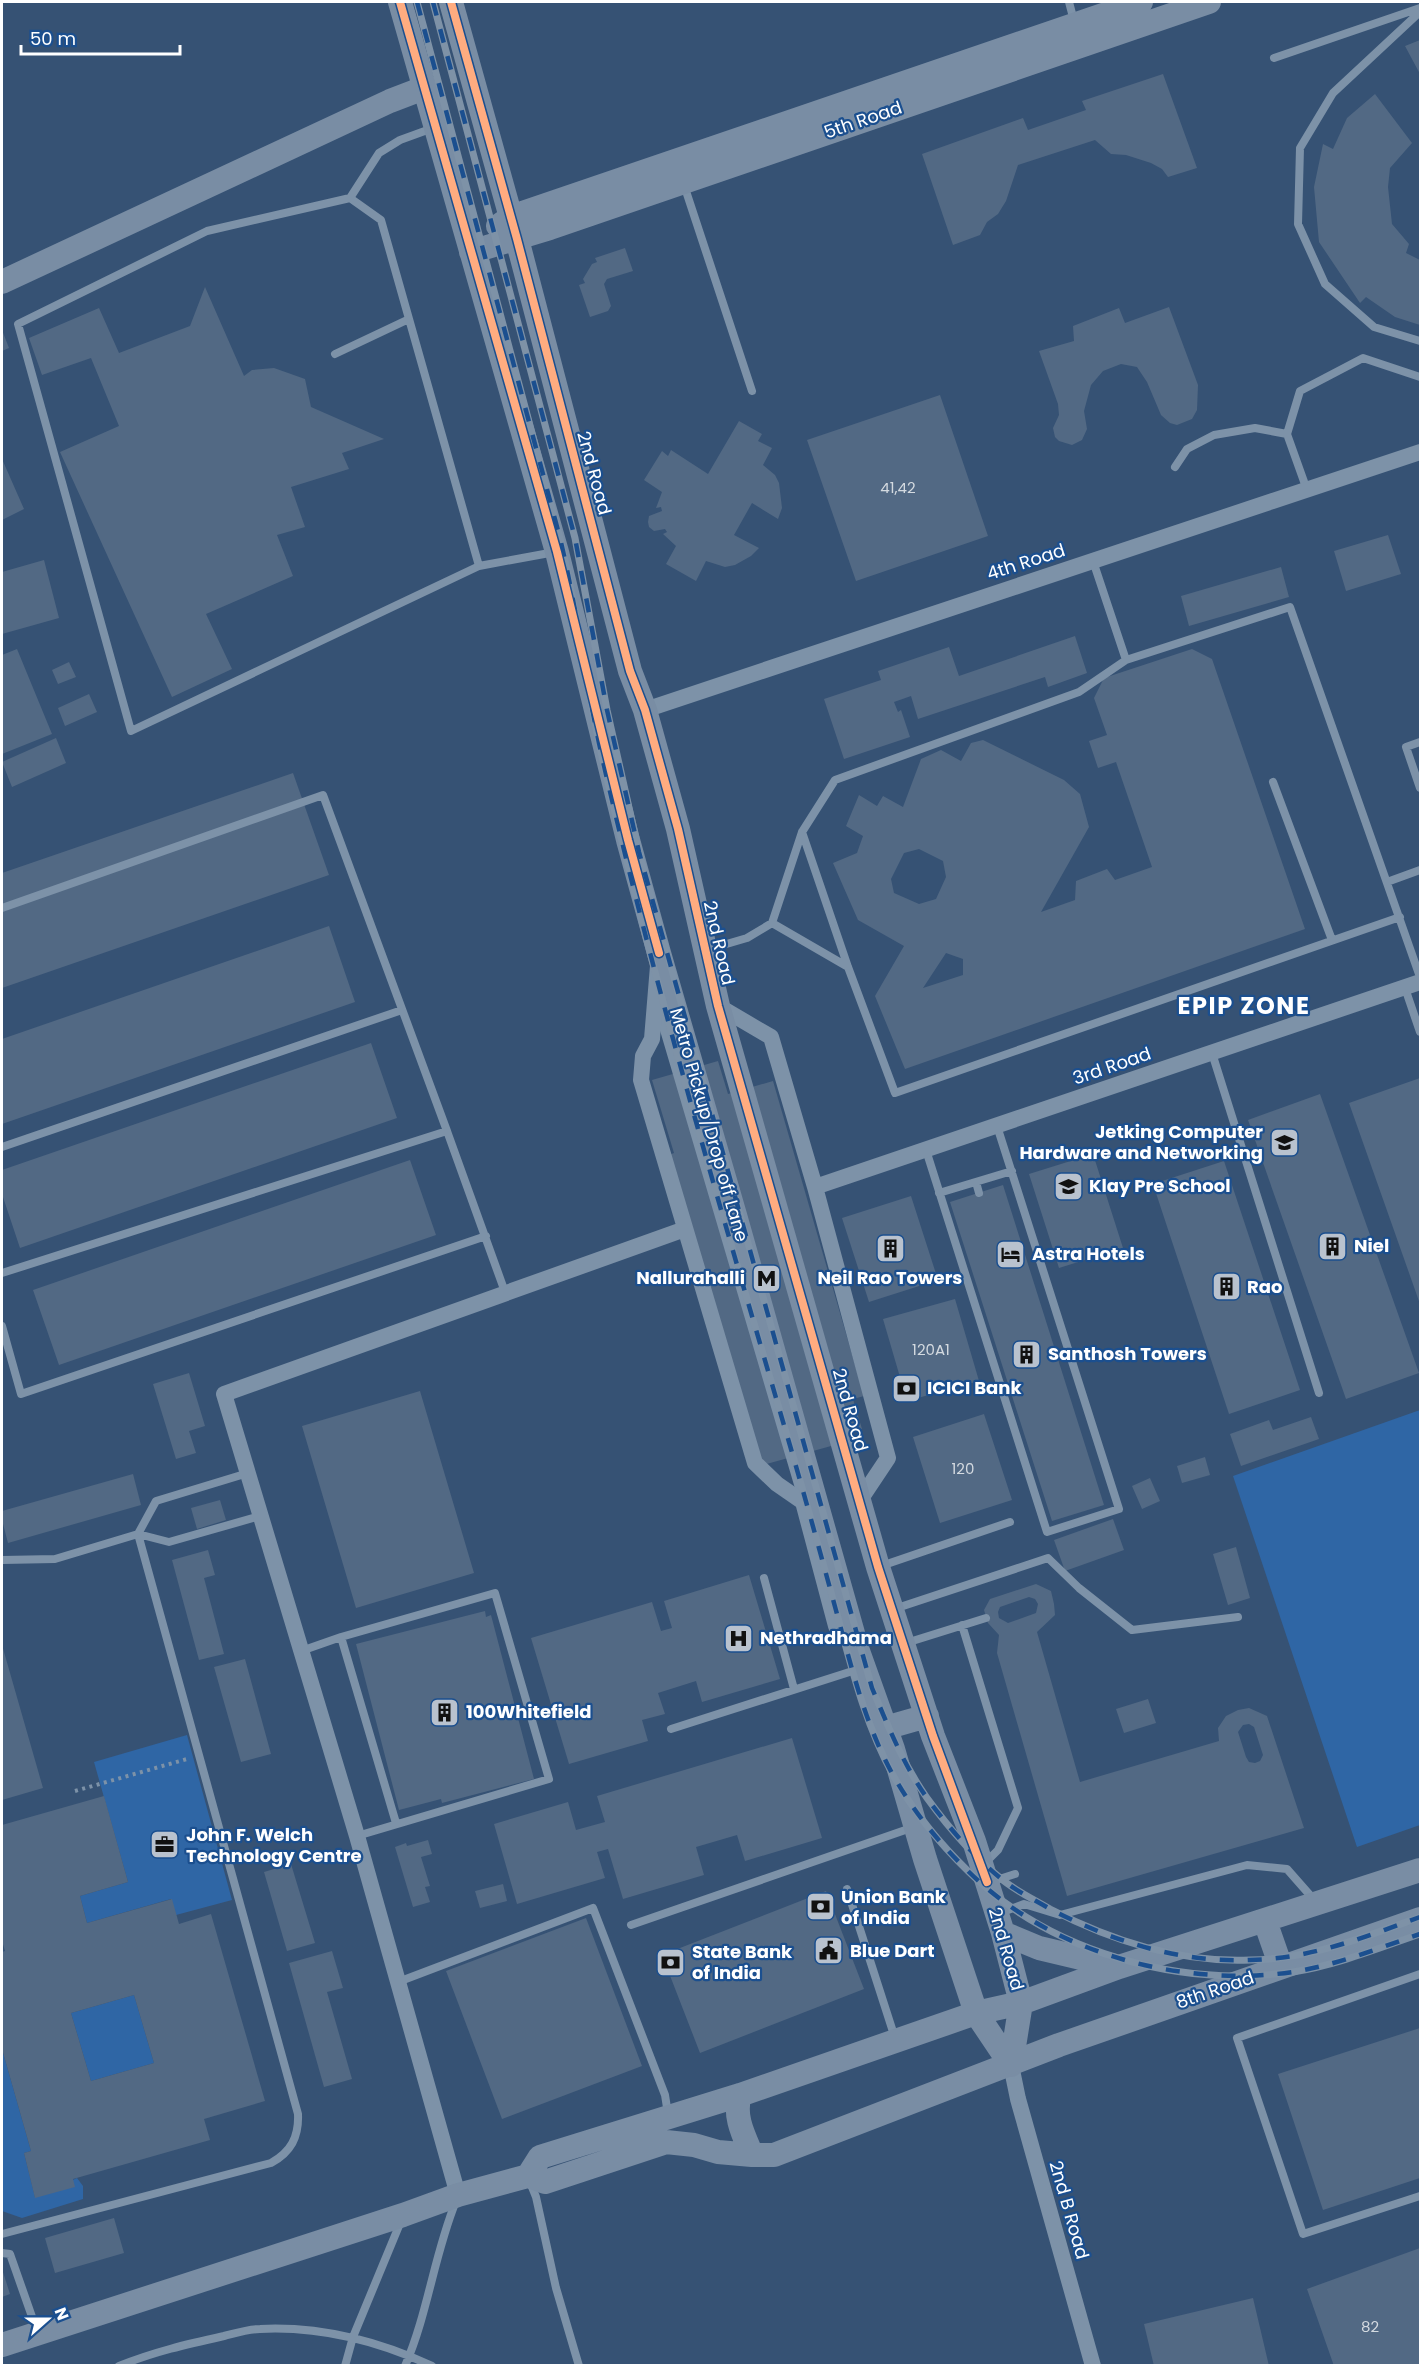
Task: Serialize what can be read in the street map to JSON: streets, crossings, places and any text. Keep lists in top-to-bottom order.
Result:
{
  "streets": {
    "main road": ["5th Road", "2nd Road", "8th Road"],
    "street": ["4th Road", "3rd Road", "2nd B Road"],
    "lane": ["Metro Pickup/Drop off Lane"]
  },
  "crossings": [
    ["5th Road", "2nd Road"],
    ["2nd Road", "4th Road"],
    ["2nd Road", "8th Road"],
    ["2nd Road", "2nd B Road"],
    ["8th Road", "2nd B Road"]
  ],
  "districts": ["EPIP ZONE"],
  "places": {
    "school or university": ["Jetking Computer Hardware and Networking", "Klay Pre School"],
    "building": [
      "Niel",
      "Neil Rao Towers",
      "Rao",
      "Santhosh Towers",
      "100Whitefield"
    ],
    "hotel": ["Astra Hotels"],
    "metro station": ["Nallurahalli"],
    "bank": ["ICICI Bank", "Union Bank of India", "State Bank of India"],
    "hospital": ["Nethradhama"],
    "office": ["John F. Welch Technology Centre"],
    "public building": ["Blue Dart"]
  },
  "house_numbers": [
    "41,42",
    "120A1",
    "120",
    "82"
  ],
  "scale_bar": "50 m",
  "north": "right"
}
